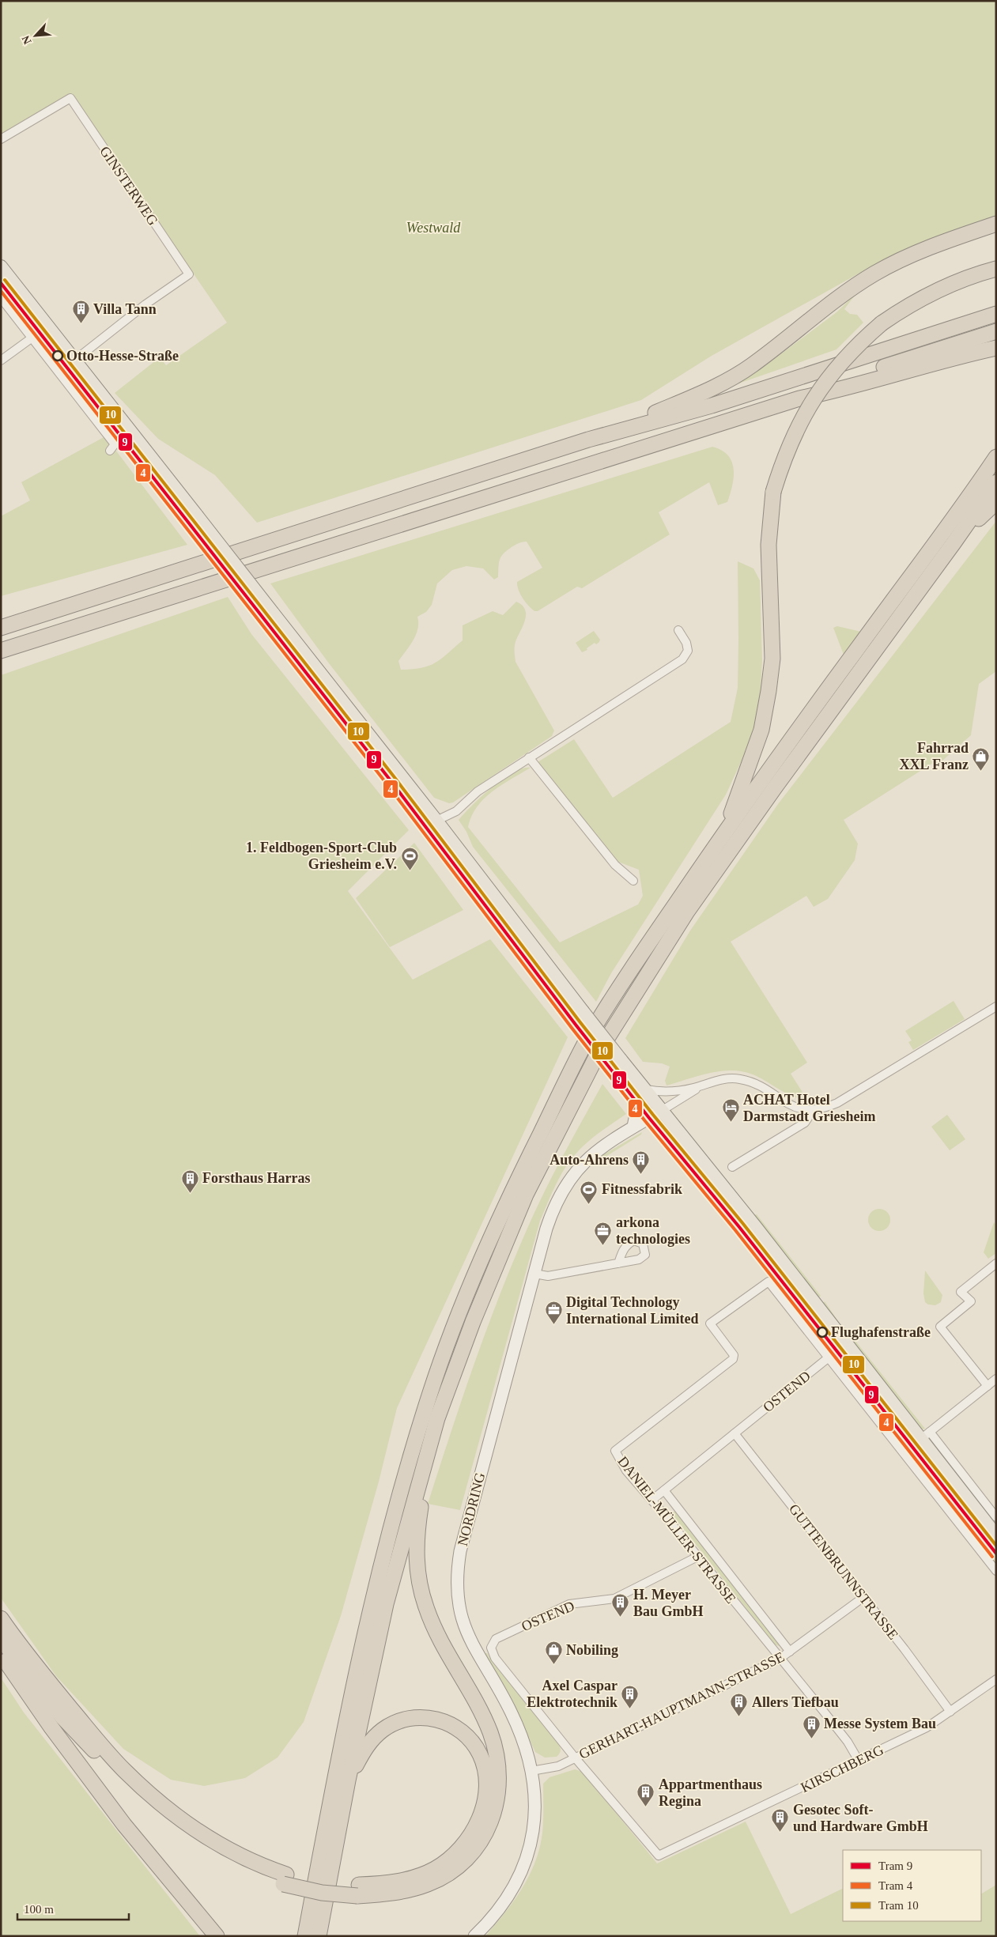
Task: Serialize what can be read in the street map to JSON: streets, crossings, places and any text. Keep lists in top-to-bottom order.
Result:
{
  "streets": {
    "main road": ["NORDRING"],
    "street": [
      "GINSTERWEG",
      "OSTEND",
      "DANIEL-MÜLLER-STRASSE",
      "GUTTENBRUNNSTRASSE",
      "GERHART-HAUPTMANN-STRASSE",
      "KIRSCHBERG"
    ]
  },
  "crossings": [
    ["OSTEND", "DANIEL-MÜLLER-STRASSE"],
    ["OSTEND", "GUTTENBRUNNSTRASSE"],
    ["OSTEND", "GERHART-HAUPTMANN-STRASSE"],
    ["OSTEND", "KIRSCHBERG"],
    ["NORDRING", "GERHART-HAUPTMANN-STRASSE"],
    ["DANIEL-MÜLLER-STRASSE", "GERHART-HAUPTMANN-STRASSE"],
    ["DANIEL-MÜLLER-STRASSE", "KIRSCHBERG"],
    ["GUTTENBRUNNSTRASSE", "GERHART-HAUPTMANN-STRASSE"],
    ["GUTTENBRUNNSTRASSE", "KIRSCHBERG"],
    ["GERHART-HAUPTMANN-STRASSE", "KIRSCHBERG"]
  ],
  "parks": ["Westwald"],
  "places": {
    "building": [
      "Villa Tann",
      "Auto-Ahrens",
      "Forsthaus Harras",
      "H. Meyer Bau GmbH",
      "Axel Caspar Elektrotechnik",
      "Allers Tiefbau",
      "Messe System Bau",
      "Appartmenthaus Regina",
      "Gesotec Soft- und Hardware GmbH"
    ],
    "other": ["Otto-Hesse-Straße", "Flughafenstraße"],
    "shop": ["Fahrrad XXL Franz", "Nobiling"],
    "sports": ["1. Feldbogen-Sport-Club Griesheim e.V.", "Fitnessfabrik"],
    "hotel": ["ACHAT Hotel Darmstadt Griesheim"],
    "office": ["arkona technologies", "Digital Technology International Limited"]
  },
  "lines": ["tram line 10", "tram line 9", "tram line 4"],
  "legend": ["Tram 9", "Tram 4", "Tram 10"],
  "scale_bar": "100 m",
  "north": "bottom left"
}
